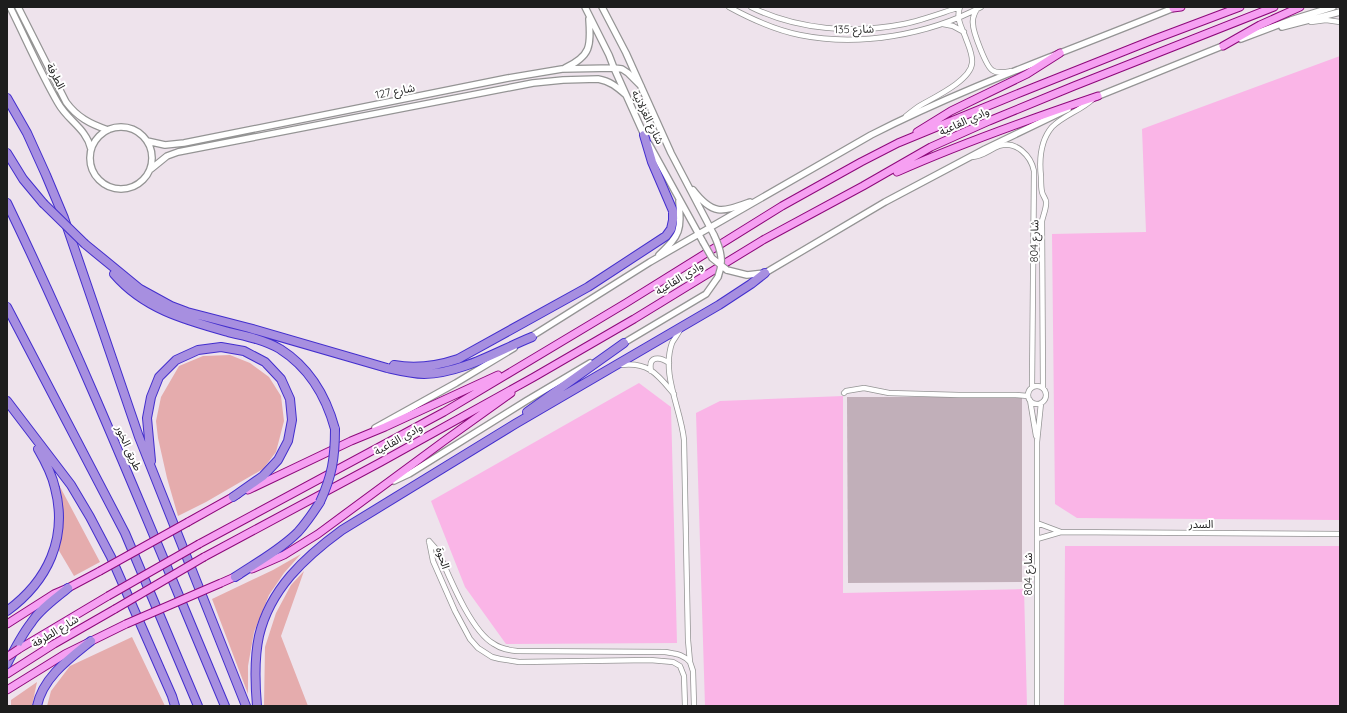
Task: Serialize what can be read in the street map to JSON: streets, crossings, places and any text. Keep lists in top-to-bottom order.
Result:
{
  "streets": {
    "highway": ["طريق الخور"],
    "main road": ["وادي القاعية", "شارع الطرفة"],
    "street": [
      "شارع 135",
      "الطرفة",
      "شارع 127",
      "شارع الغزلانية",
      "شارع 804",
      "السدر",
      "الحوة"
    ]
  },
  "crossings": [
    ["شارع 135", "وادي القاعية"],
    ["الطرفة", "شارع 127"],
    ["شارع 127", "شارع الغزلانية"],
    ["شارع الغزلانية", "وادي القاعية"],
    ["وادي القاعية", "شارع الطرفة"]
  ]
}
